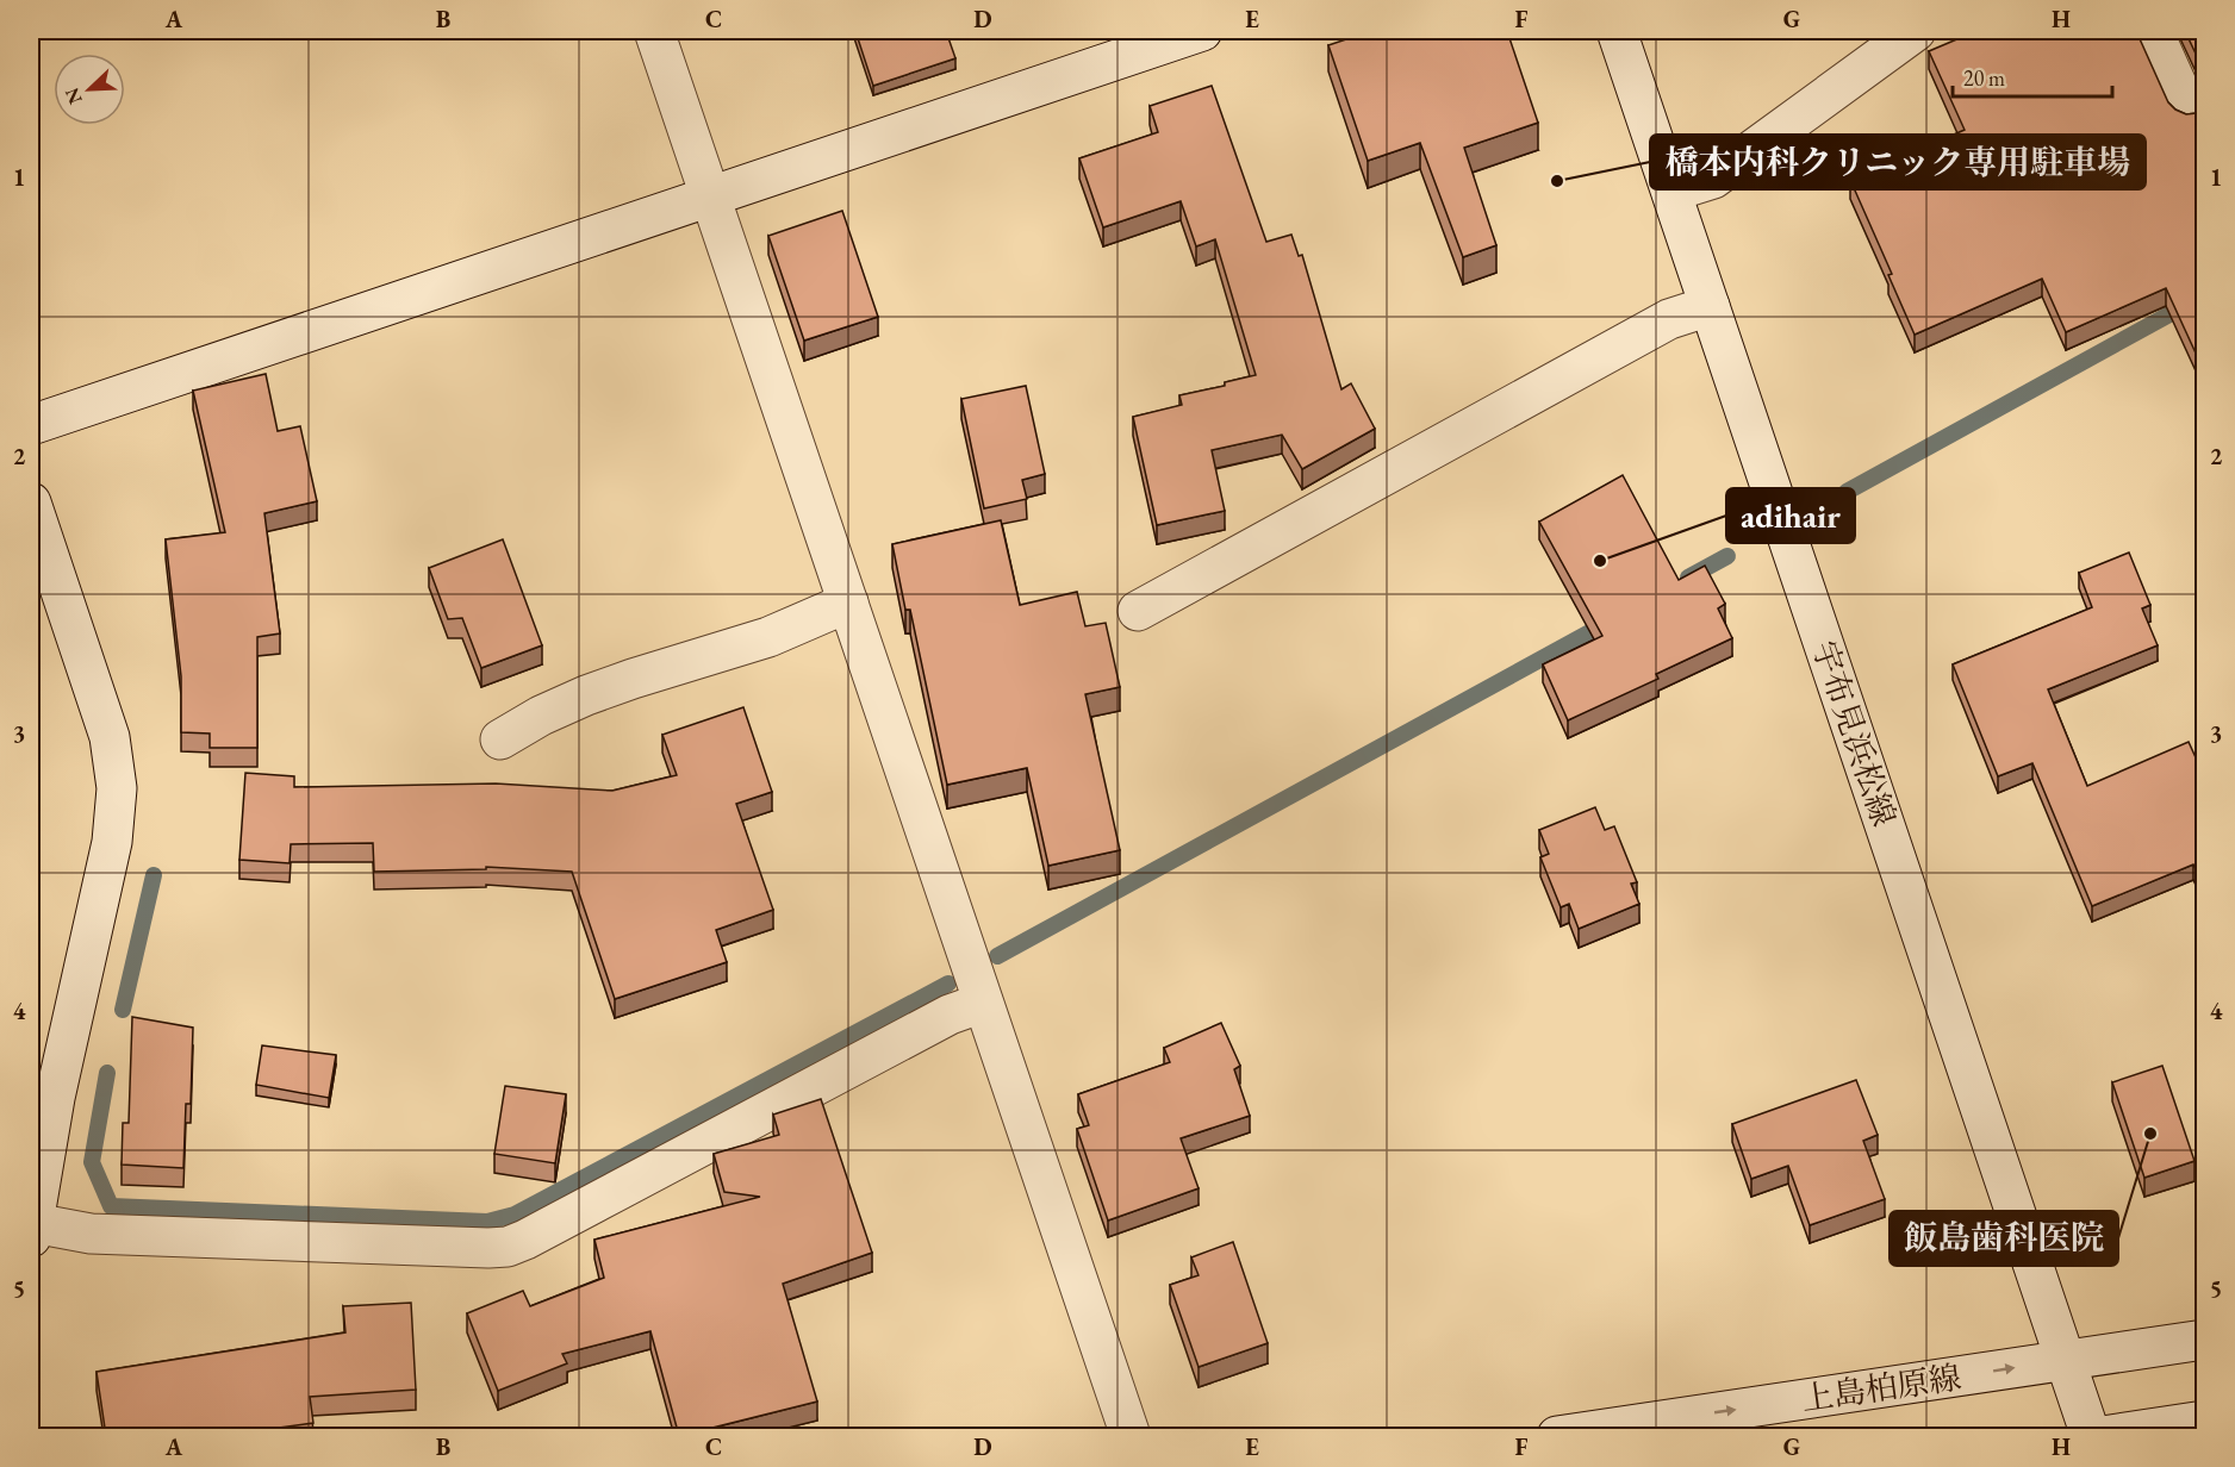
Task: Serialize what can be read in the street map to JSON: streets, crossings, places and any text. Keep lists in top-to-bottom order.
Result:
{
  "streets": {
    "street": ["宇布見浜松線", "上島柏原線"]
  },
  "crossings": [
    ["宇布見浜松線", "上島柏原線"]
  ],
  "one_way": ["上島柏原線"],
  "places": ["橋本内科クリニック専用駐車場", "adihair", "飯島歯科医院"],
  "scale_bar": "20 m",
  "north": "bottom left",
  "grid": {
    "columns": [
      "A",
      "B",
      "C",
      "D",
      "E",
      "F",
      "G",
      "H"
    ],
    "rows": [
      "1",
      "2",
      "3",
      "4",
      "5"
    ]
  }
}
